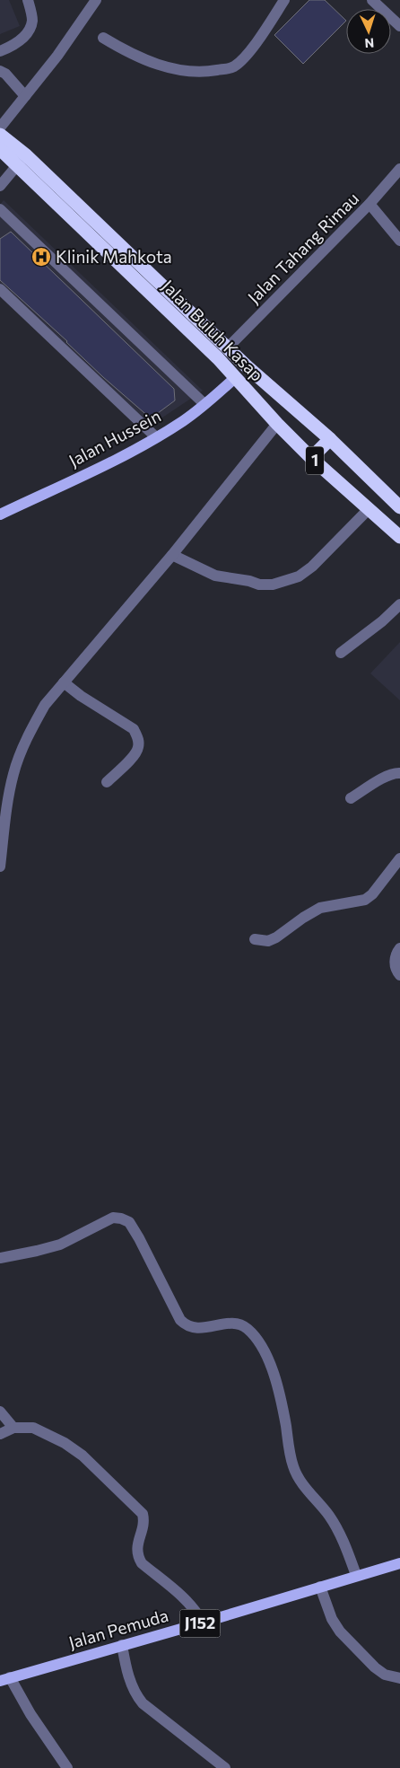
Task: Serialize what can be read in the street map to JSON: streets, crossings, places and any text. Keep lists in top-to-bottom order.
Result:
{
  "streets": {
    "highway": ["Jalan Buluh Kasap", "1"],
    "main road": ["Jalan Hussein", "J152", "Jalan Pemuda"],
    "street": ["Jalan Tahang Rimau"]
  },
  "crossings": [
    ["Jalan Tahang Rimau", "Jalan Buluh Kasap"],
    ["Jalan Buluh Kasap", "Jalan Hussein"]
  ],
  "places": {
    "hospital": ["Klinik Mahkota"]
  },
  "north": "bottom"
}
